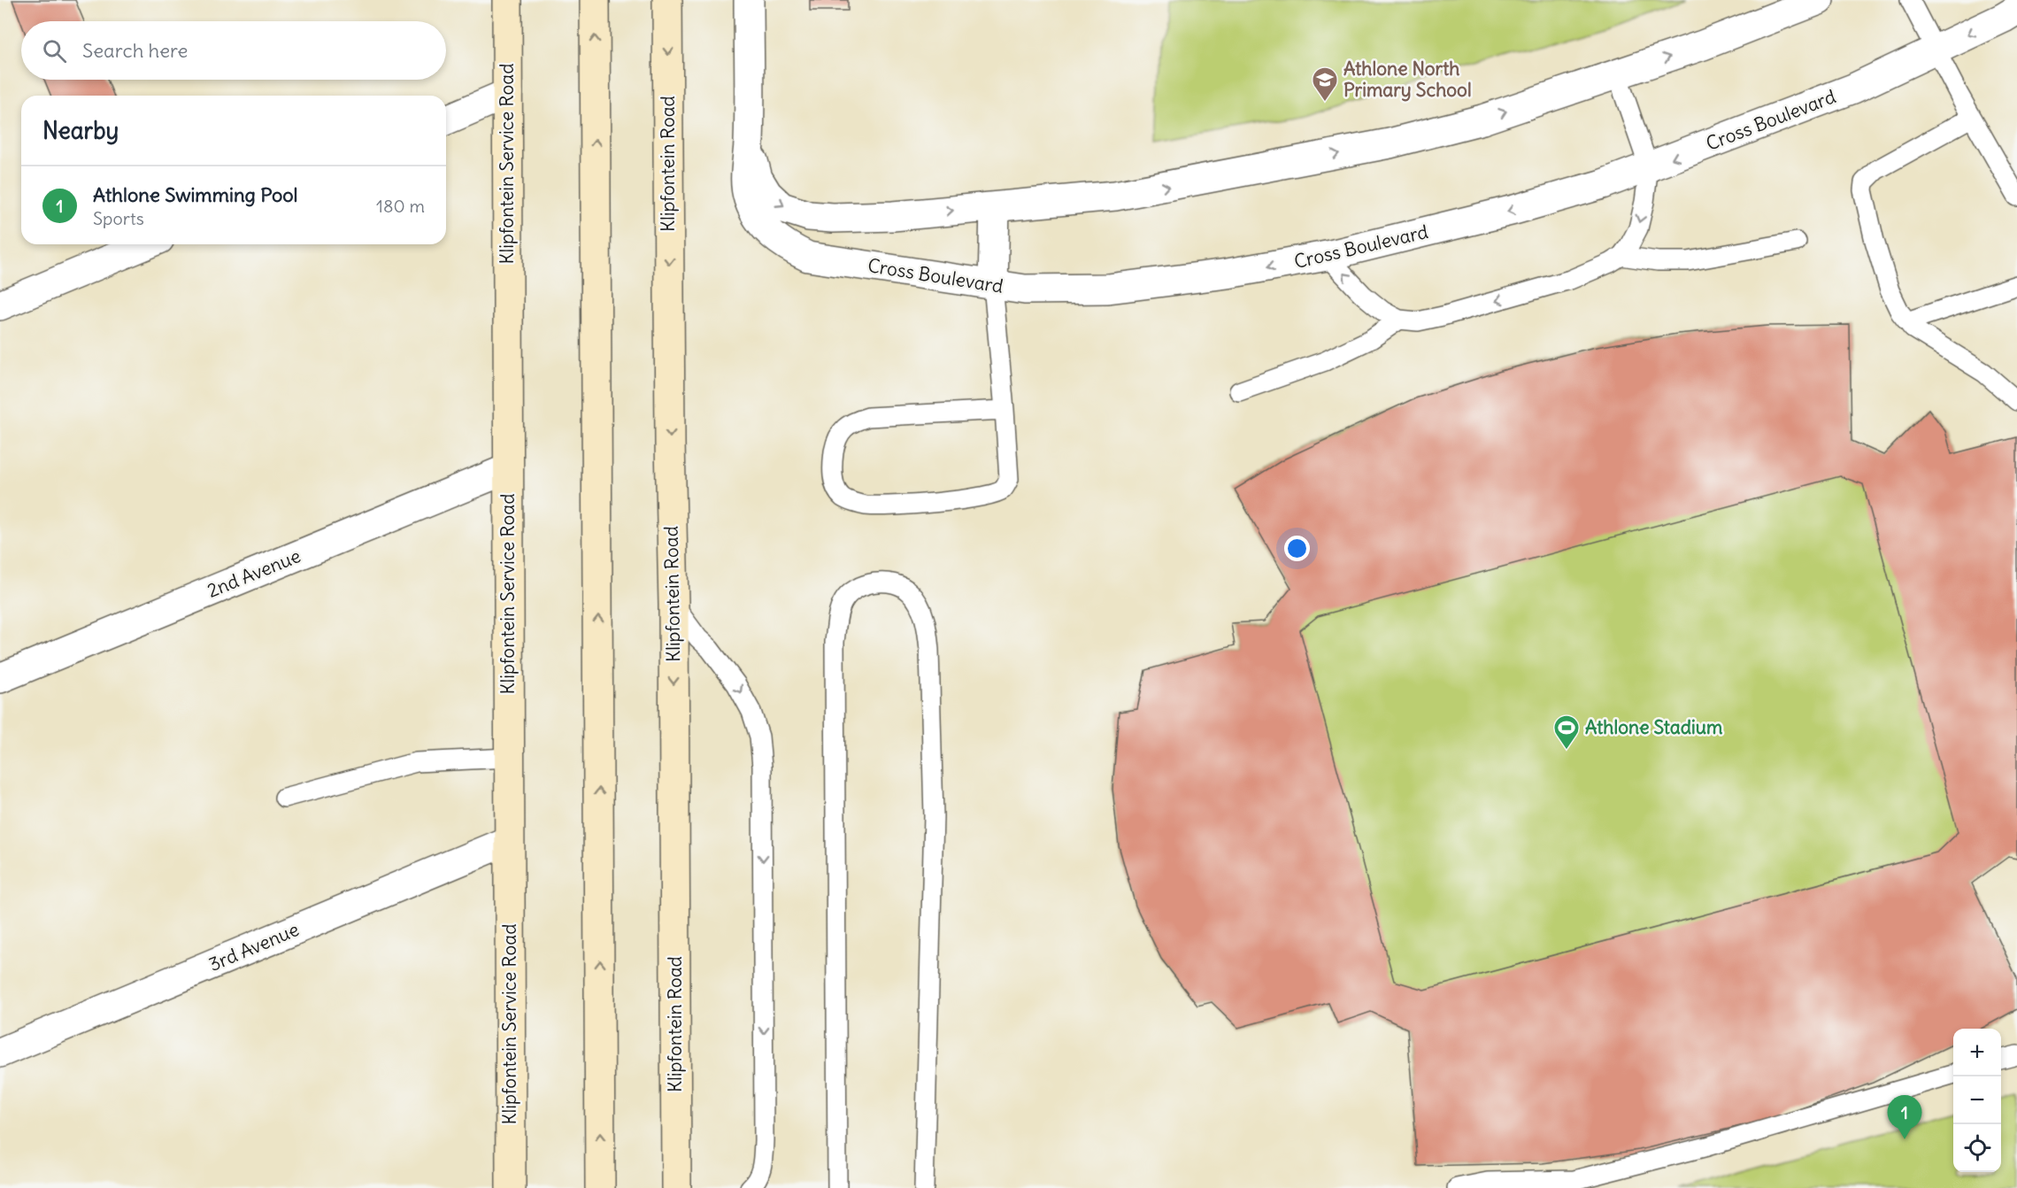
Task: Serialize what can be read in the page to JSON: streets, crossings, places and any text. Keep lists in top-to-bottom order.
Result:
{
  "streets": {
    "main road": ["Klipfontein Service Road", "Klipfontein Road"],
    "street": ["Cross Boulevard", "2nd Avenue", "3rd Avenue"]
  },
  "crossings": [
    ["Klipfontein Service Road", "2nd Avenue"],
    ["Klipfontein Service Road", "3rd Avenue"]
  ],
  "places": {
    "school or university": ["Athlone North Primary School"],
    "sports": ["Athlone Stadium"]
  },
  "page": {
    "search": "Search here",
    "heading": "Nearby",
    "list": [
      {
        "mark": "1",
        "name": "Athlone Swimming Pool",
        "note": "Sports",
        "value": "180 m"
      }
    ],
    "map_buttons": ["+", "−"],
    "pins": "1"
  }
}
